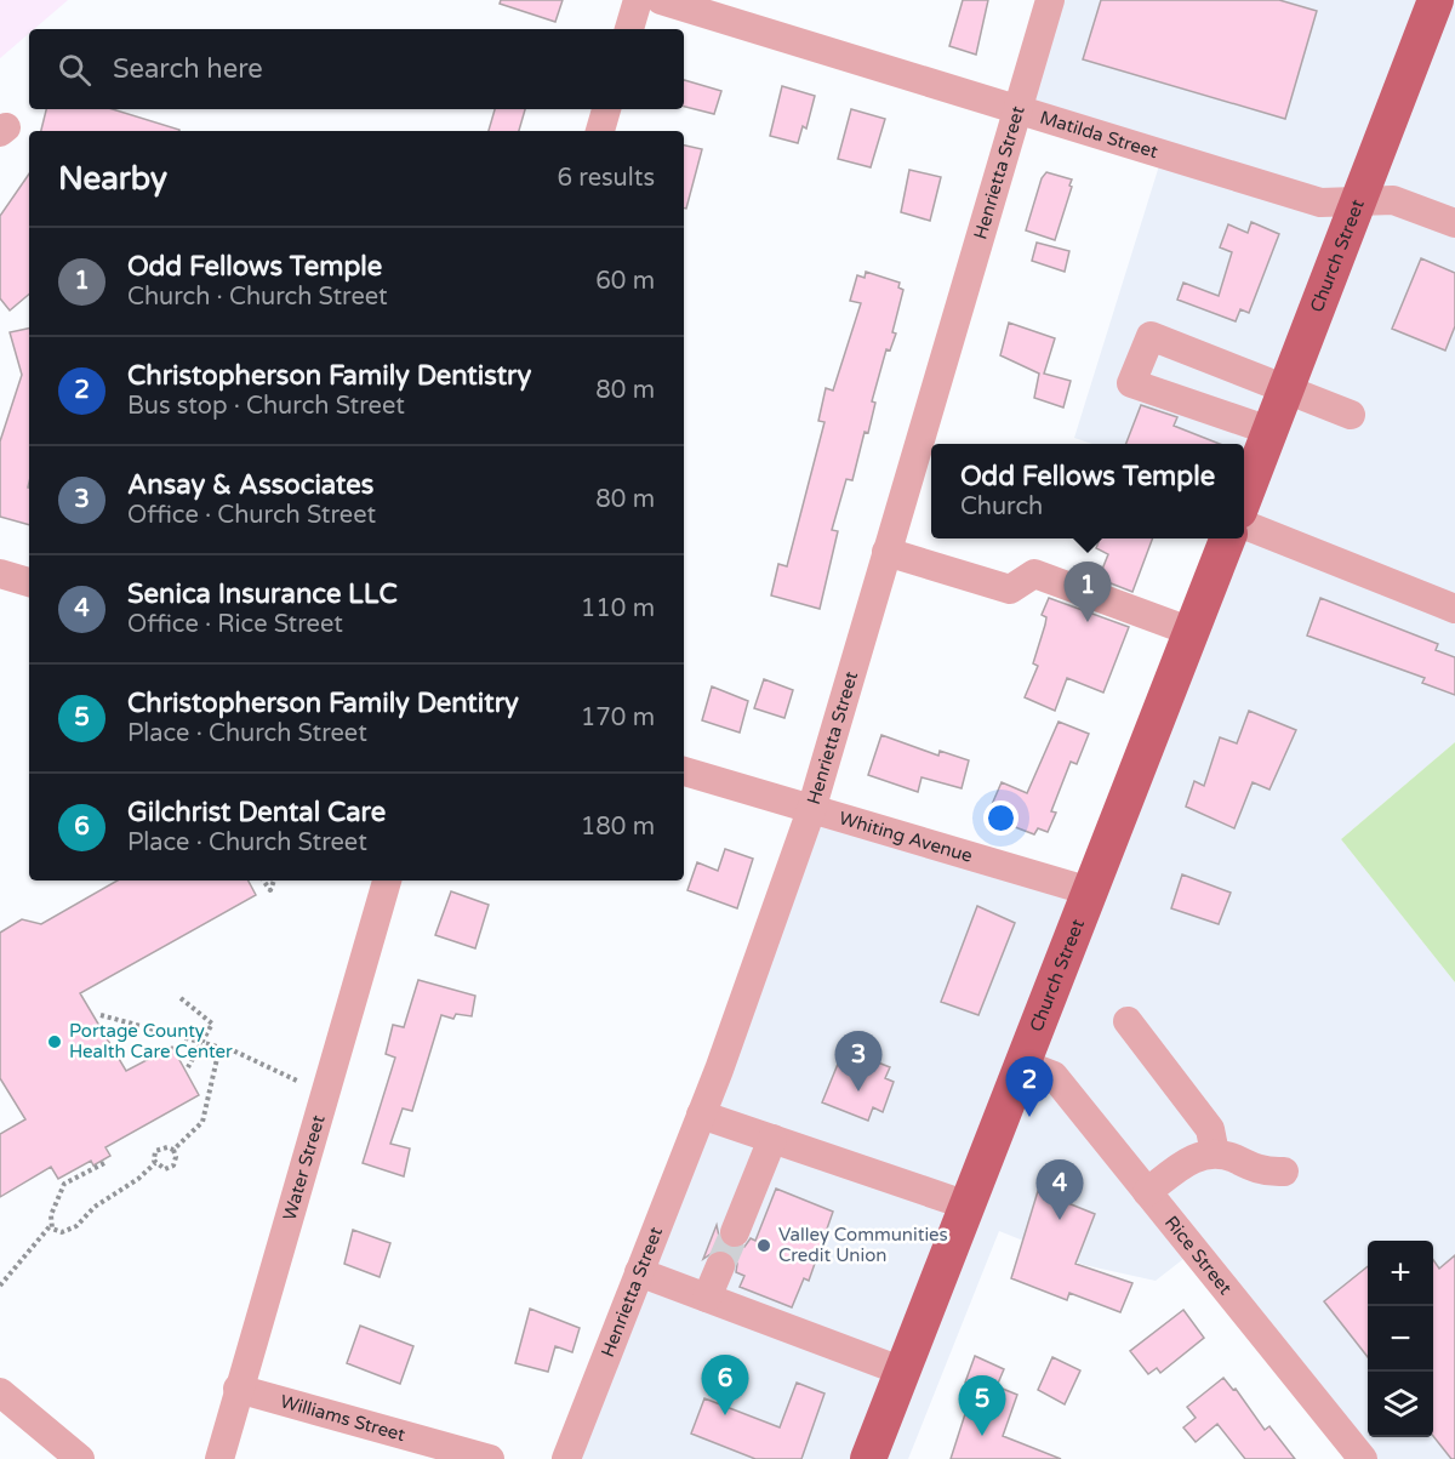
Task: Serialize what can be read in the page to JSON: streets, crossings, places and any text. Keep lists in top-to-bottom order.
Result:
{
  "streets": {
    "main road": ["Church Street"],
    "street": [
      "Matilda Street",
      "Henrietta Street",
      "Whiting Avenue",
      "Water Street",
      "Rice Street",
      "Williams Street"
    ]
  },
  "crossings": [
    ["Matilda Street", "Henrietta Street"],
    ["Matilda Street", "Church Street"],
    ["Henrietta Street", "Whiting Avenue"],
    ["Church Street", "Whiting Avenue"],
    ["Church Street", "Rice Street"],
    ["Water Street", "Williams Street"]
  ],
  "places": ["Portage County Health Care Center", "Valley Communities Credit Union"],
  "page": {
    "search": "Search here",
    "heading": ["Nearby", "6 results"],
    "list": [
      {
        "mark": "1",
        "name": "Odd Fellows Temple",
        "note": "Church · Church Street",
        "value": "60 m"
      },
      {
        "mark": "2",
        "name": "Christopherson Family Dentistry",
        "note": "Bus stop · Church Street",
        "value": "80 m"
      },
      {
        "mark": "3",
        "name": "Ansay & Associates",
        "note": "Office · Church Street",
        "value": "80 m"
      },
      {
        "mark": "4",
        "name": "Senica Insurance LLC",
        "note": "Office · Rice Street",
        "value": "110 m"
      },
      {
        "mark": "5",
        "name": "Christopherson Family Dentitry",
        "note": "Place · Church Street",
        "value": "170 m"
      },
      {
        "mark": "6",
        "name": "Gilchrist Dental Care",
        "note": "Place · Church Street",
        "value": "180 m"
      }
    ],
    "popup": ["Odd Fellows Temple", "Church"],
    "pins": [
      "1",
      "3",
      "2",
      "4",
      "6",
      "5"
    ],
    "map_buttons": ["+", "−"]
  }
}
